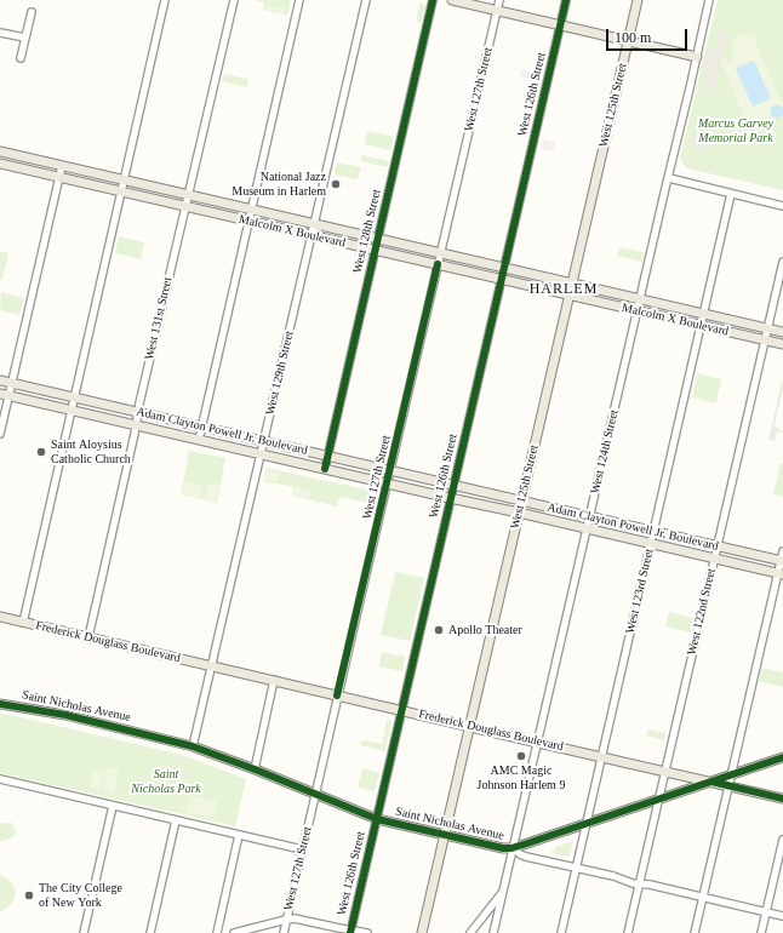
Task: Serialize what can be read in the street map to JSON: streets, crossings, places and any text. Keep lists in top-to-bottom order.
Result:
{
  "streets": {
    "main road": [
      "West 125th Street",
      "Malcolm X Boulevard",
      "Adam Clayton Powell Jr. Boulevard",
      "Frederick Douglass Boulevard",
      "Saint Nicholas Avenue"
    ],
    "street": [
      "West 127th Street",
      "West 126th Street",
      "West 128th Street",
      "West 131st Street",
      "West 129th Street",
      "West 124th Street",
      "West 123rd Street",
      "West 122nd Street"
    ]
  },
  "crossings": [
    ["West 127th Street", "Malcolm X Boulevard"],
    ["West 127th Street", "Adam Clayton Powell Jr. Boulevard"],
    ["West 127th Street", "Frederick Douglass Boulevard"],
    ["West 127th Street", "Saint Nicholas Avenue"],
    ["West 126th Street", "Malcolm X Boulevard"],
    ["West 126th Street", "Adam Clayton Powell Jr. Boulevard"],
    ["West 126th Street", "Frederick Douglass Boulevard"],
    ["West 126th Street", "Saint Nicholas Avenue"],
    ["West 125th Street", "Malcolm X Boulevard"],
    ["West 125th Street", "Adam Clayton Powell Jr. Boulevard"],
    ["West 125th Street", "Frederick Douglass Boulevard"],
    ["West 125th Street", "Saint Nicholas Avenue"],
    ["Malcolm X Boulevard", "West 128th Street"],
    ["Malcolm X Boulevard", "West 131st Street"],
    ["Malcolm X Boulevard", "West 129th Street"],
    ["Malcolm X Boulevard", "West 124th Street"],
    ["Malcolm X Boulevard", "West 123rd Street"],
    ["Malcolm X Boulevard", "West 122nd Street"],
    ["West 128th Street", "Adam Clayton Powell Jr. Boulevard"],
    ["West 131st Street", "Adam Clayton Powell Jr. Boulevard"],
    ["West 131st Street", "Frederick Douglass Boulevard"],
    ["West 129th Street", "Adam Clayton Powell Jr. Boulevard"],
    ["West 129th Street", "Frederick Douglass Boulevard"],
    ["West 129th Street", "Saint Nicholas Avenue"],
    ["Adam Clayton Powell Jr. Boulevard", "West 124th Street"],
    ["Adam Clayton Powell Jr. Boulevard", "West 123rd Street"],
    ["Adam Clayton Powell Jr. Boulevard", "West 122nd Street"],
    ["West 124th Street", "Frederick Douglass Boulevard"],
    ["West 124th Street", "Saint Nicholas Avenue"],
    ["West 123rd Street", "Frederick Douglass Boulevard"],
    ["West 123rd Street", "Saint Nicholas Avenue"],
    ["West 122nd Street", "Frederick Douglass Boulevard"],
    ["West 122nd Street", "Saint Nicholas Avenue"],
    ["Frederick Douglass Boulevard", "Saint Nicholas Avenue"]
  ],
  "districts": ["HARLEM"],
  "parks": ["Marcus Garvey Memorial Park", "Saint Nicholas Park"],
  "places": [
    "National Jazz Museum in Harlem",
    "Saint Aloysius Catholic Church",
    "Apollo Theater",
    "AMC Magic Johnson Harlem 9",
    "The City College of New York"
  ],
  "scale_bar": "100 m"
}
